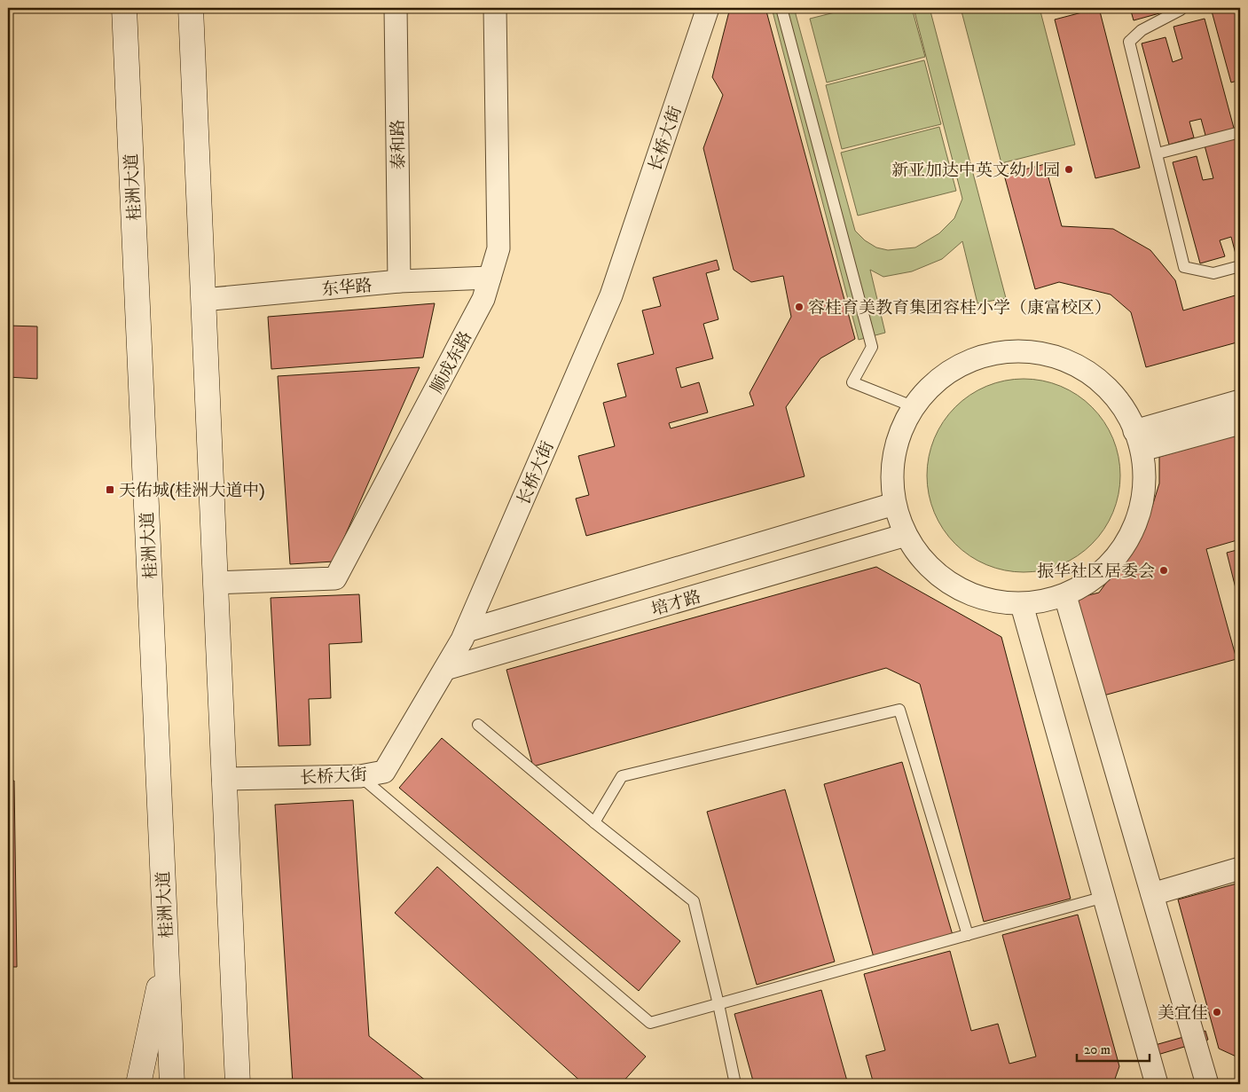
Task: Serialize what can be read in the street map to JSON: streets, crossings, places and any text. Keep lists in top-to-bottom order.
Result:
{
  "streets": {
    "main road": ["桂洲大道"],
    "street": [
      "长桥大街",
      "泰和路",
      "东华路",
      "顺成东路",
      "培才路"
    ]
  },
  "crossings": [
    ["长桥大街", "培才路"],
    ["泰和路", "东华路"],
    ["东华路", "顺成东路"]
  ],
  "places": {
    "other": [
      "新亚加达中英文幼儿园",
      "容桂育美教育集团容桂小学（康富校区）",
      "振华社区居委会",
      "美宜佳"
    ],
    "transit": ["天佑城(桂洲大道中)"]
  },
  "scale_bar": "20 m"
}
